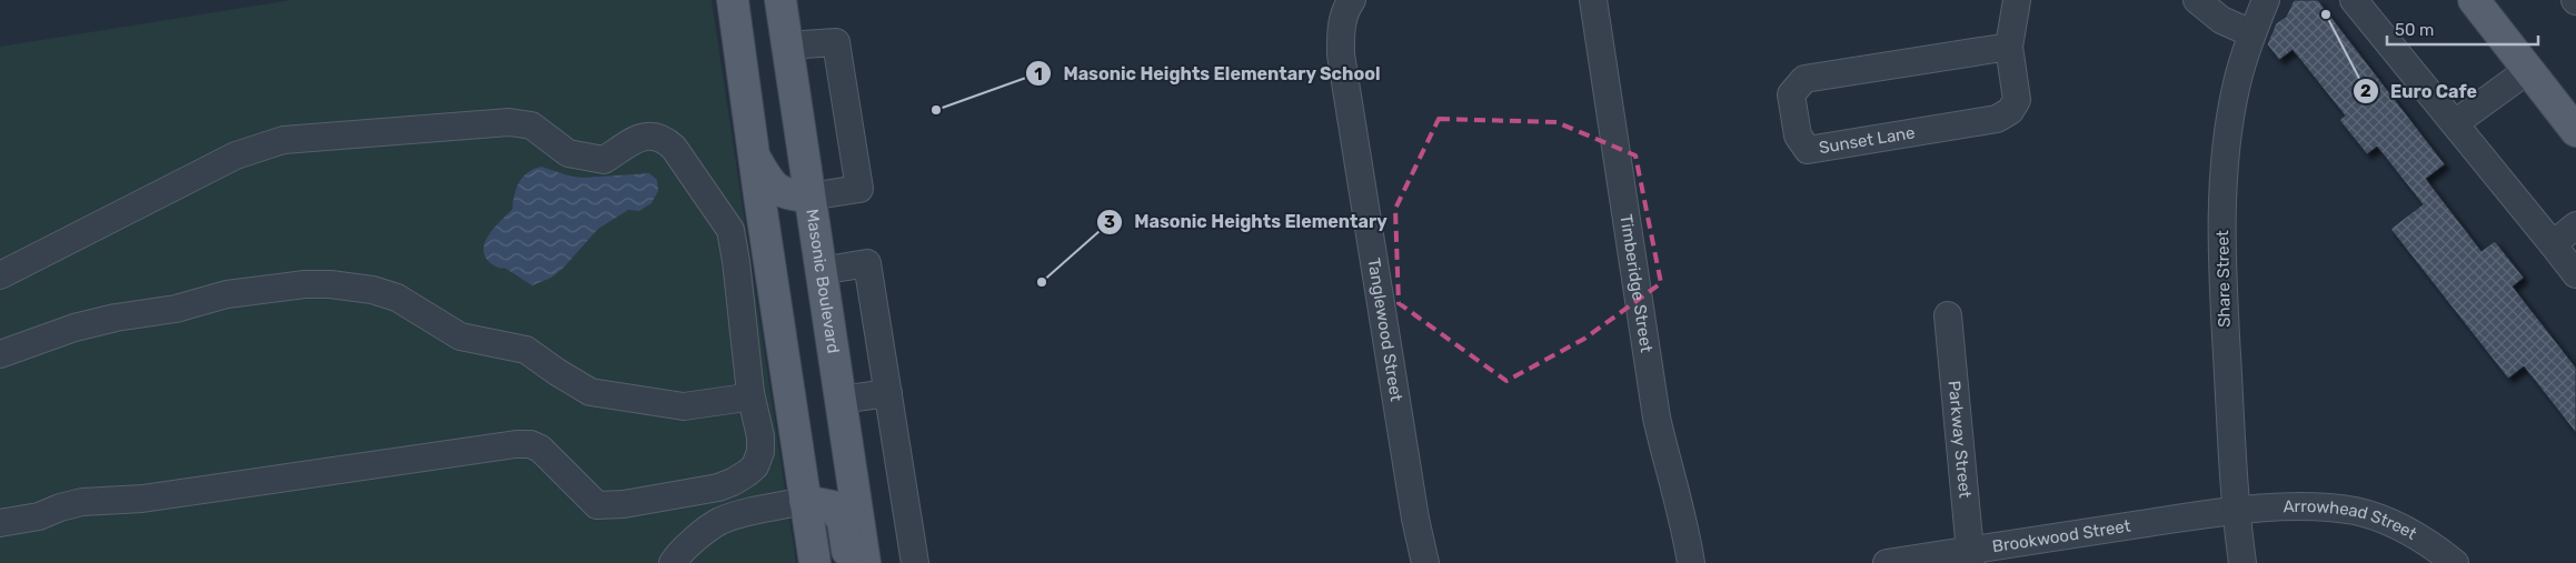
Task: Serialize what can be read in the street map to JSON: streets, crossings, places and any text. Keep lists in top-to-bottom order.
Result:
{
  "streets": {
    "main road": ["Masonic Boulevard"],
    "street": [
      "Sunset Lane",
      "Share Street",
      "Timberidge Street",
      "Tanglewood Street",
      "Parkway Street",
      "Arrowhead Street",
      "Brookwood Street"
    ]
  },
  "crossings": [
    ["Share Street", "Arrowhead Street"],
    ["Share Street", "Brookwood Street"],
    ["Parkway Street", "Brookwood Street"],
    ["Arrowhead Street", "Brookwood Street"]
  ],
  "places": ["Euro Cafe", "Masonic Heights Elementary School", "Masonic Heights Elementary"],
  "scale_bar": "50 m"
}
